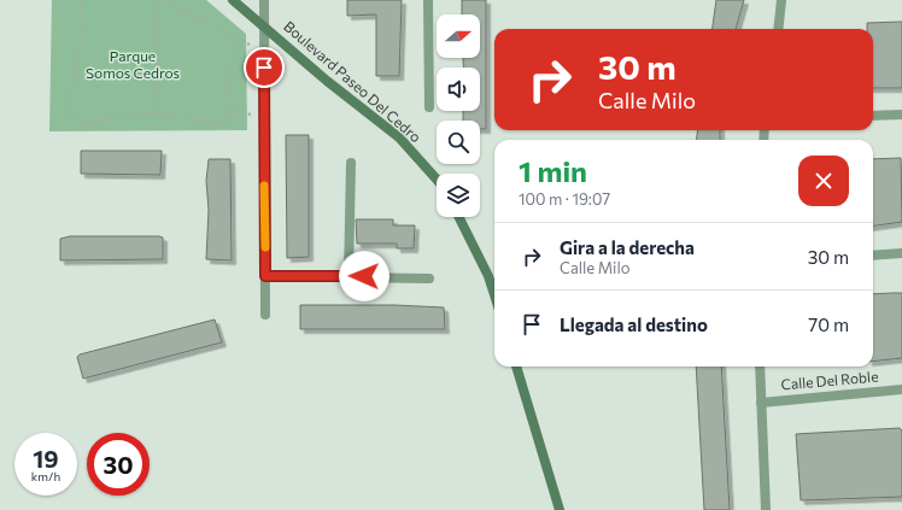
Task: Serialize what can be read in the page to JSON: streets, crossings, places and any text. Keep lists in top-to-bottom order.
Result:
{
  "streets": {
    "street": ["Boulevard Paseo Del Cedro", "Calle Del Roble"]
  },
  "parks": ["Parque Somos Cedros"],
  "north": "right",
  "page": {
    "turn": ["30 m", "Calle Milo"],
    "heading": ["1 min", "100 m · 19:07"],
    "list": [
      {
        "name": "Gira a la derecha",
        "note": "Calle Milo",
        "value": "30 m"
      },
      {
        "name": "Llegada al destino",
        "value": "70 m"
      }
    ],
    "speed": "19 km/h",
    "limit": "30"
  }
}
